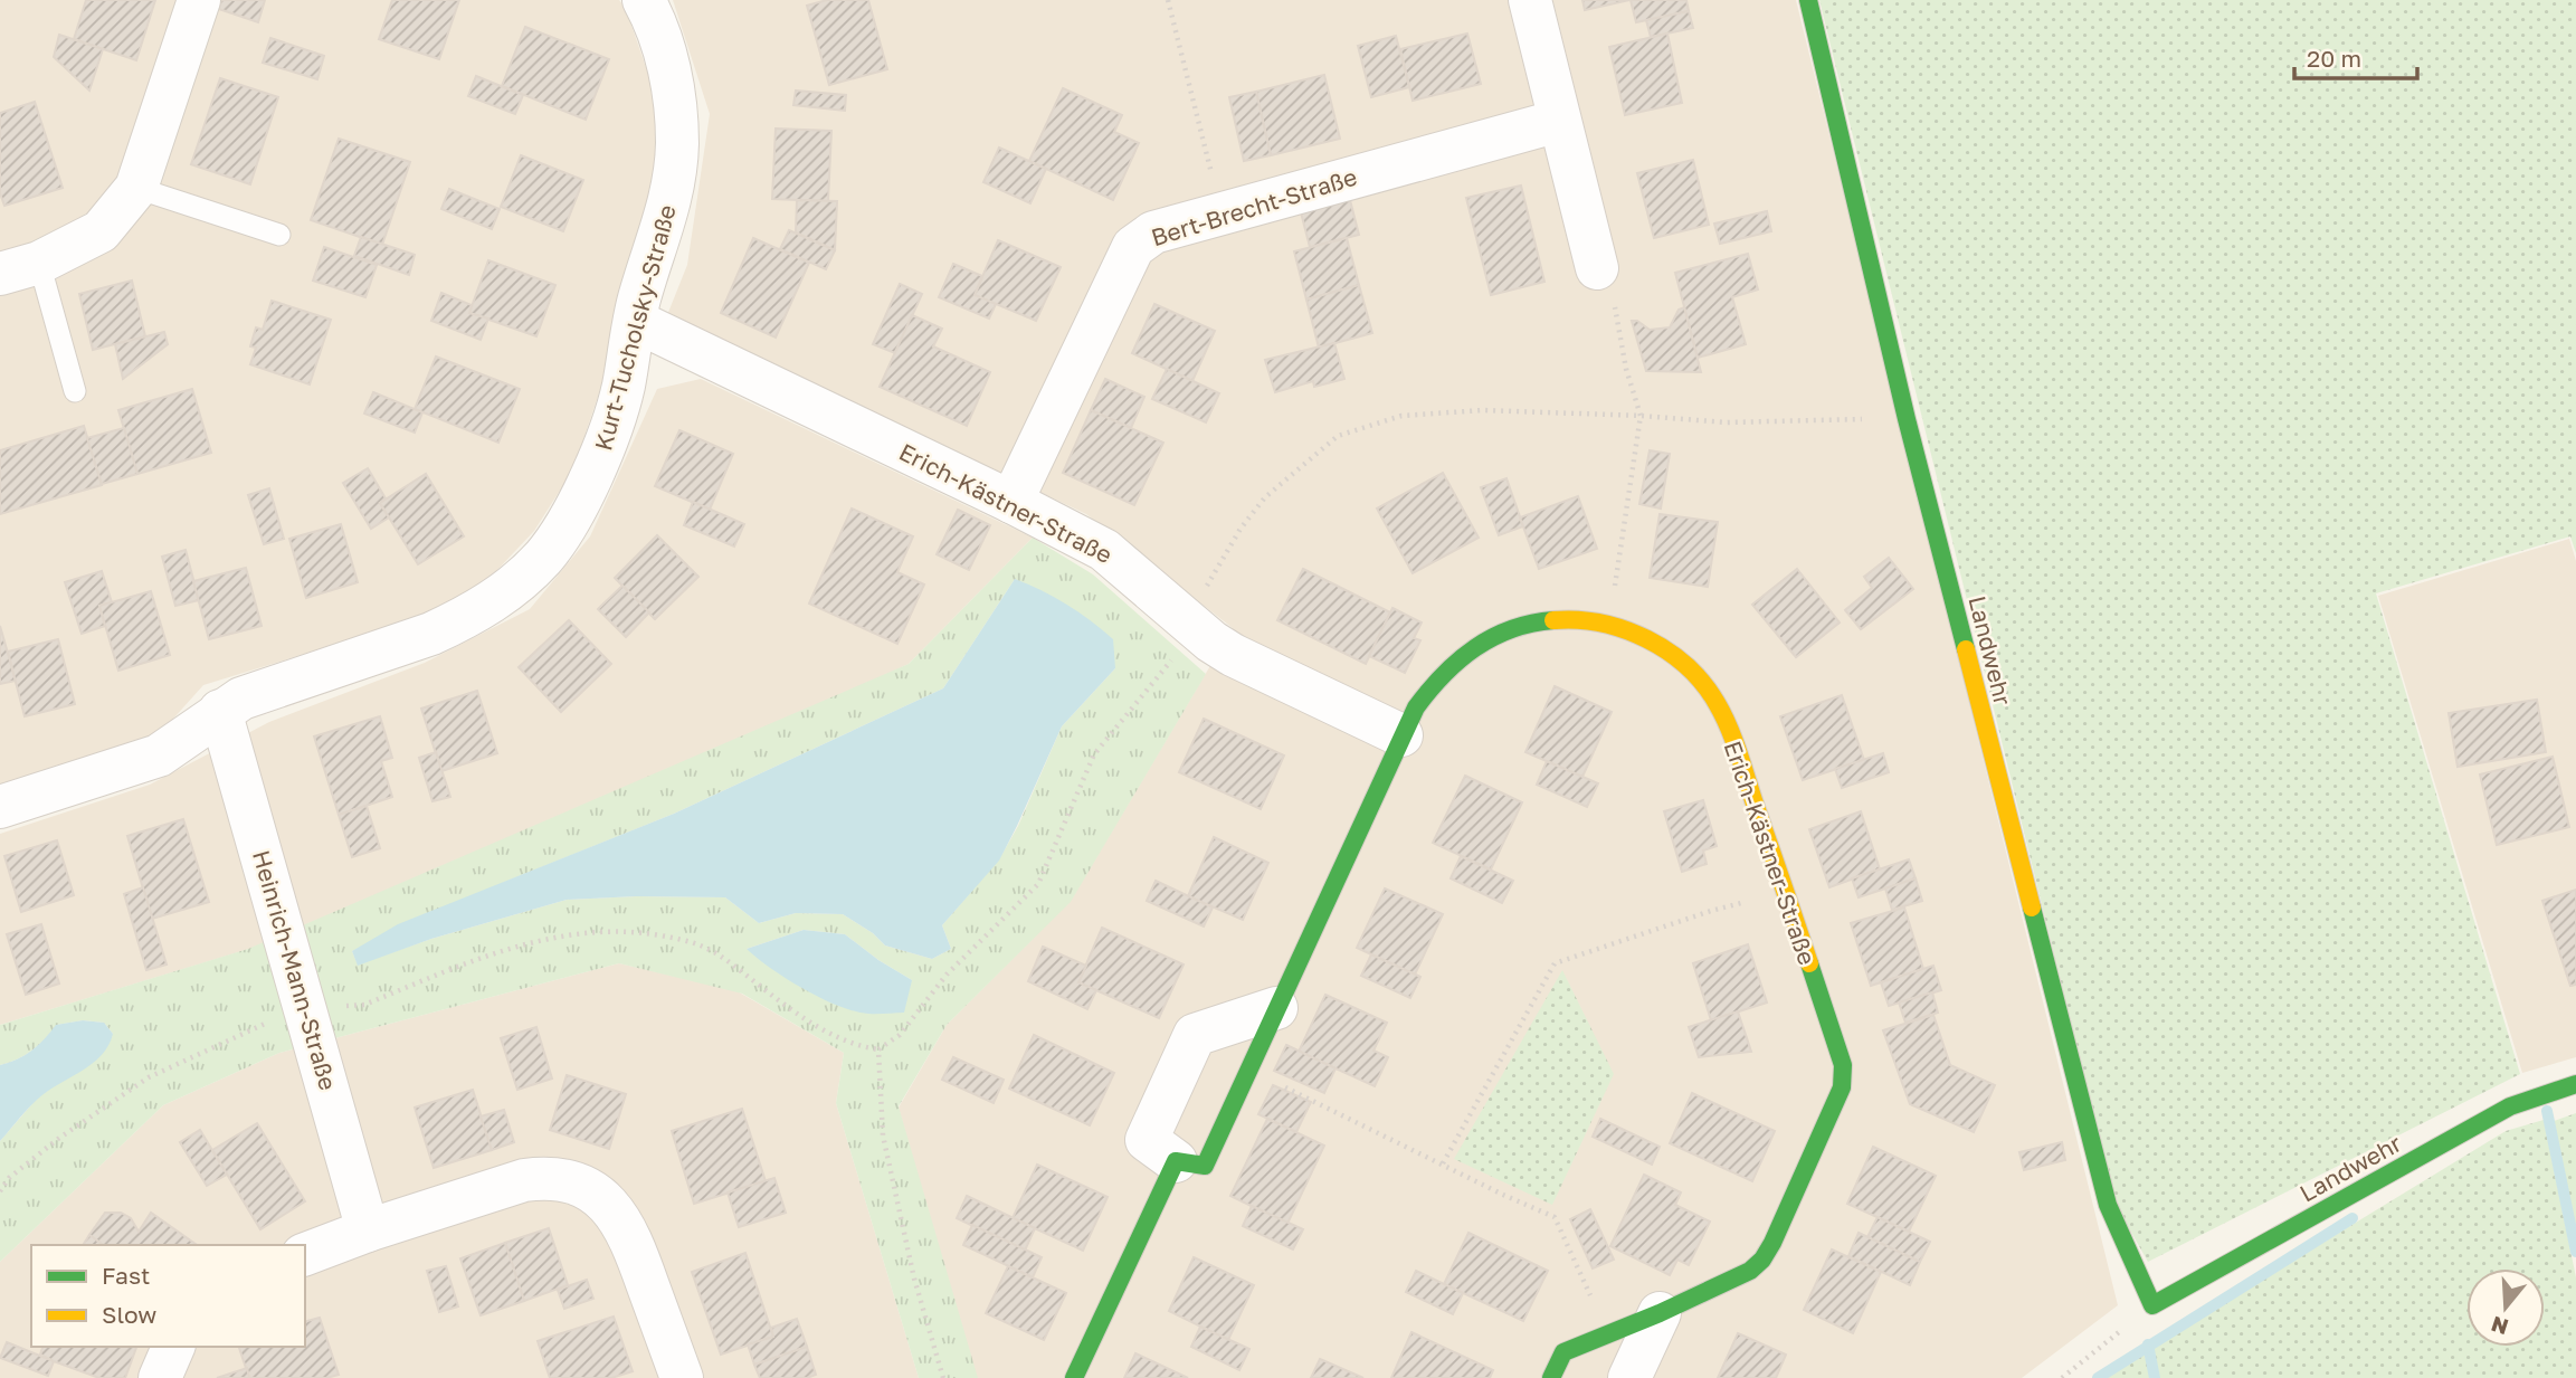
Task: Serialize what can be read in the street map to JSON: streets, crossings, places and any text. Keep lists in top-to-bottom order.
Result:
{
  "streets": {
    "street": [
      "Bert-Brecht-Straße",
      "Kurt-Tucholsky-Straße",
      "Erich-Kästner-Straße",
      "Landwehr",
      "Heinrich-Mann-Straße"
    ]
  },
  "crossings": [
    ["Bert-Brecht-Straße", "Erich-Kästner-Straße"],
    ["Kurt-Tucholsky-Straße", "Erich-Kästner-Straße"],
    ["Kurt-Tucholsky-Straße", "Heinrich-Mann-Straße"]
  ],
  "legend": ["Fast", "Slow"],
  "scale_bar": "20 m",
  "north": "bottom"
}
